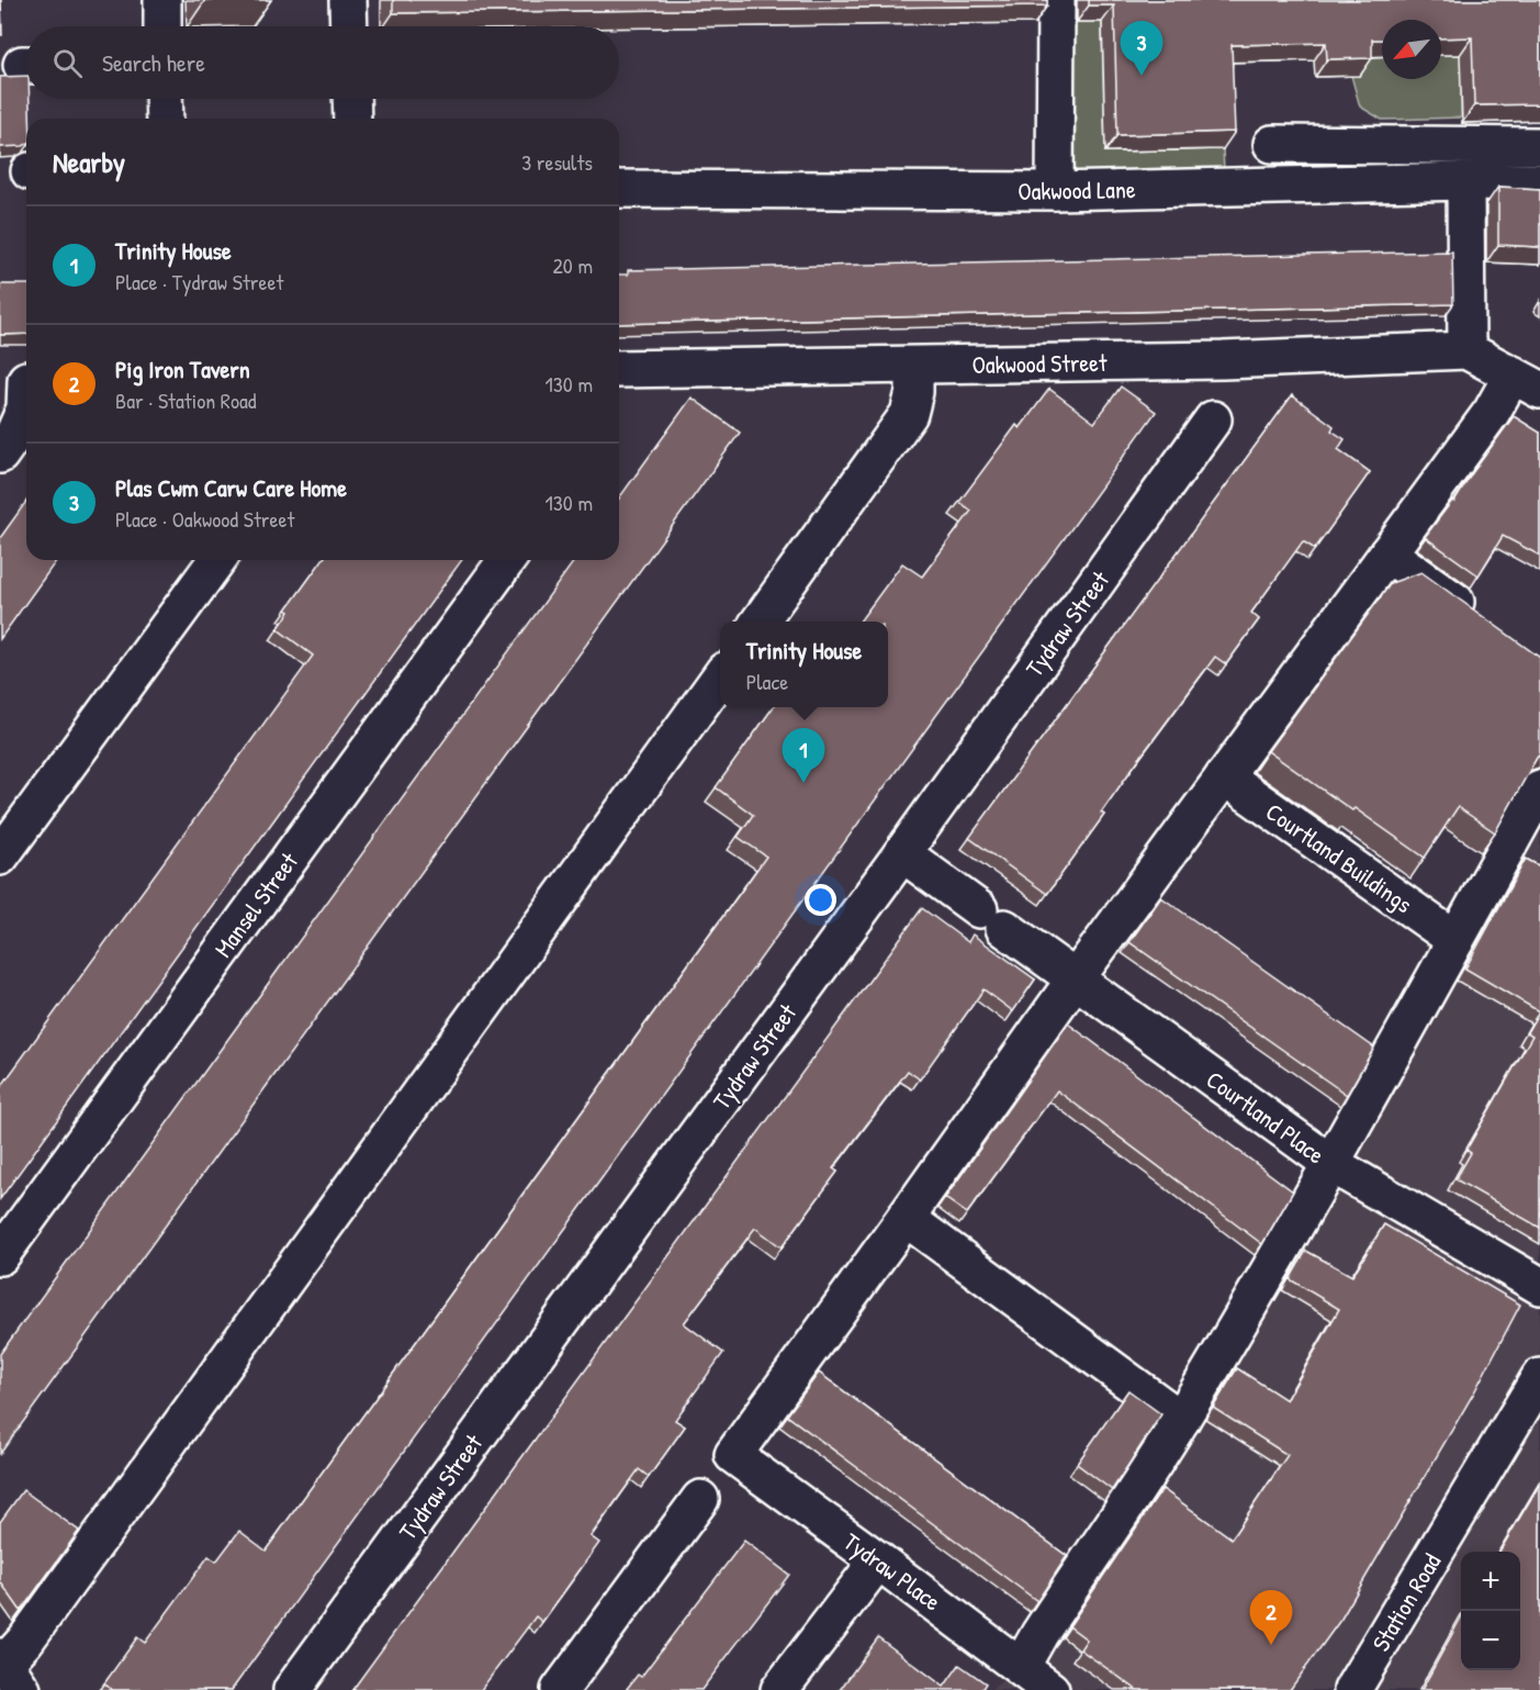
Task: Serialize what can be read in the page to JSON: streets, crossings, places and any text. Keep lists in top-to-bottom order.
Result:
{
  "streets": {
    "street": [
      "Oakwood Lane",
      "Oakwood Street",
      "Tydraw Street",
      "Courtland Buildings",
      "Mansel Street",
      "Courtland Place",
      "Tydraw Place",
      "Station Road"
    ]
  },
  "crossings": [
    ["Tydraw Street", "Courtland Place"]
  ],
  "north": "bottom left",
  "page": {
    "pins": ["3", "1", "2"],
    "search": "Search here",
    "heading": ["Nearby", "3 results"],
    "list": [
      {
        "mark": "1",
        "name": "Trinity House",
        "note": "Place · Tydraw Street",
        "value": "20 m"
      },
      {
        "mark": "2",
        "name": "Pig Iron Tavern",
        "note": "Bar · Station Road",
        "value": "130 m"
      },
      {
        "mark": "3",
        "name": "Plas Cwm Carw Care Home",
        "note": "Place · Oakwood Street",
        "value": "130 m"
      }
    ],
    "popup": ["Trinity House", "Place"],
    "map_buttons": ["+", "−"]
  }
}
